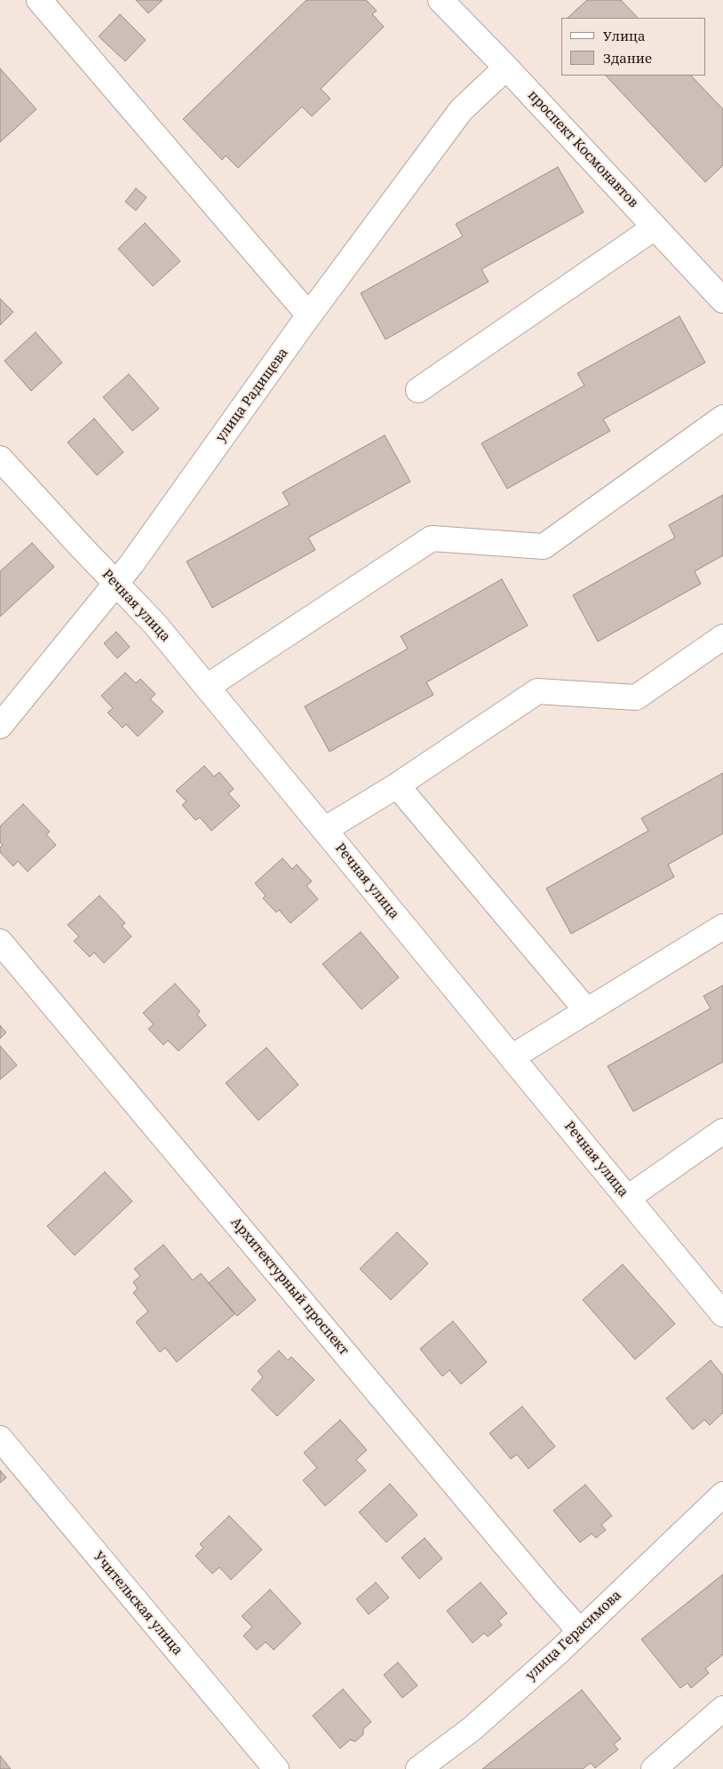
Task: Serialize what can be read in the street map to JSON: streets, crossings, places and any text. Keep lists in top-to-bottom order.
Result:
{
  "streets": {
    "street": [
      "проспект Космонавтов",
      "улица Радищева",
      "Речная улица",
      "Архитектурный проспект",
      "Учительская улица",
      "улица Герасимова"
    ]
  },
  "crossings": [
    ["проспект Космонавтов", "улица Радищева"],
    ["улица Радищева", "Речная улица"],
    ["Архитектурный проспект", "улица Герасимова"]
  ],
  "legend": ["Улица", "Здание"]
}
